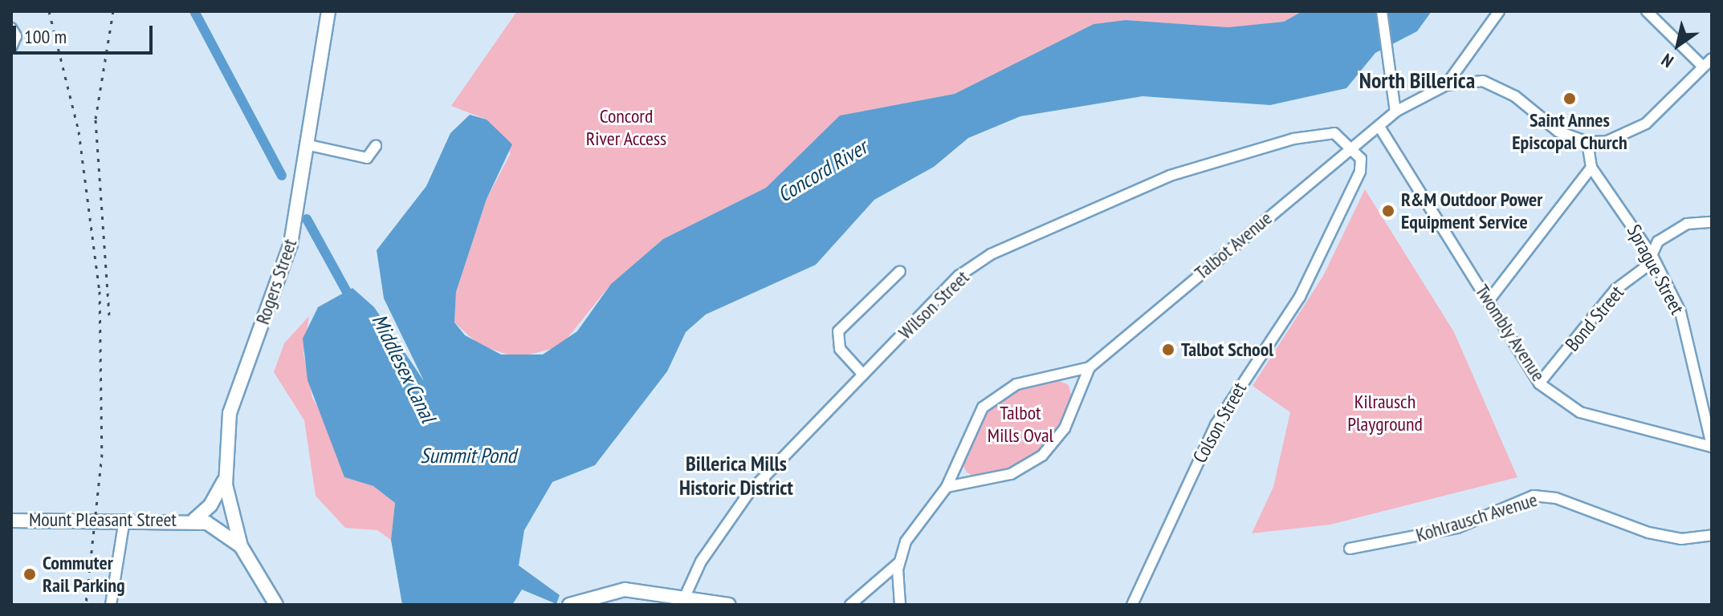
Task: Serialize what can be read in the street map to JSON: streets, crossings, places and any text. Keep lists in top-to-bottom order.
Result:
{
  "streets": {
    "main road": ["Rogers Street", "Mount Pleasant Street"],
    "street": [
      "Talbot Avenue",
      "Sprague Street",
      "Wilson Street",
      "Bond Street",
      "Twombly Avenue",
      "Colson Street",
      "Kohlrausch Avenue"
    ]
  },
  "crossings": [
    ["Talbot Avenue", "Wilson Street"],
    ["Talbot Avenue", "Twombly Avenue"],
    ["Talbot Avenue", "Colson Street"],
    ["Sprague Street", "Bond Street"],
    ["Sprague Street", "Twombly Avenue"],
    ["Rogers Street", "Mount Pleasant Street"],
    ["Wilson Street", "Colson Street"],
    ["Bond Street", "Twombly Avenue"]
  ],
  "districts": ["North Billerica", "Billerica Mills Historic District"],
  "water": ["Concord River", "Middlesex Canal", "Summit Pond"],
  "parks": ["Concord River Access", "Kilrausch Playground", "Talbot Mills Oval"],
  "places": [
    "Saint Annes Episcopal Church",
    "R&M Outdoor Power Equipment Service",
    "Talbot School",
    "Commuter Rail Parking"
  ],
  "scale_bar": "100 m",
  "north": "bottom left"
}
